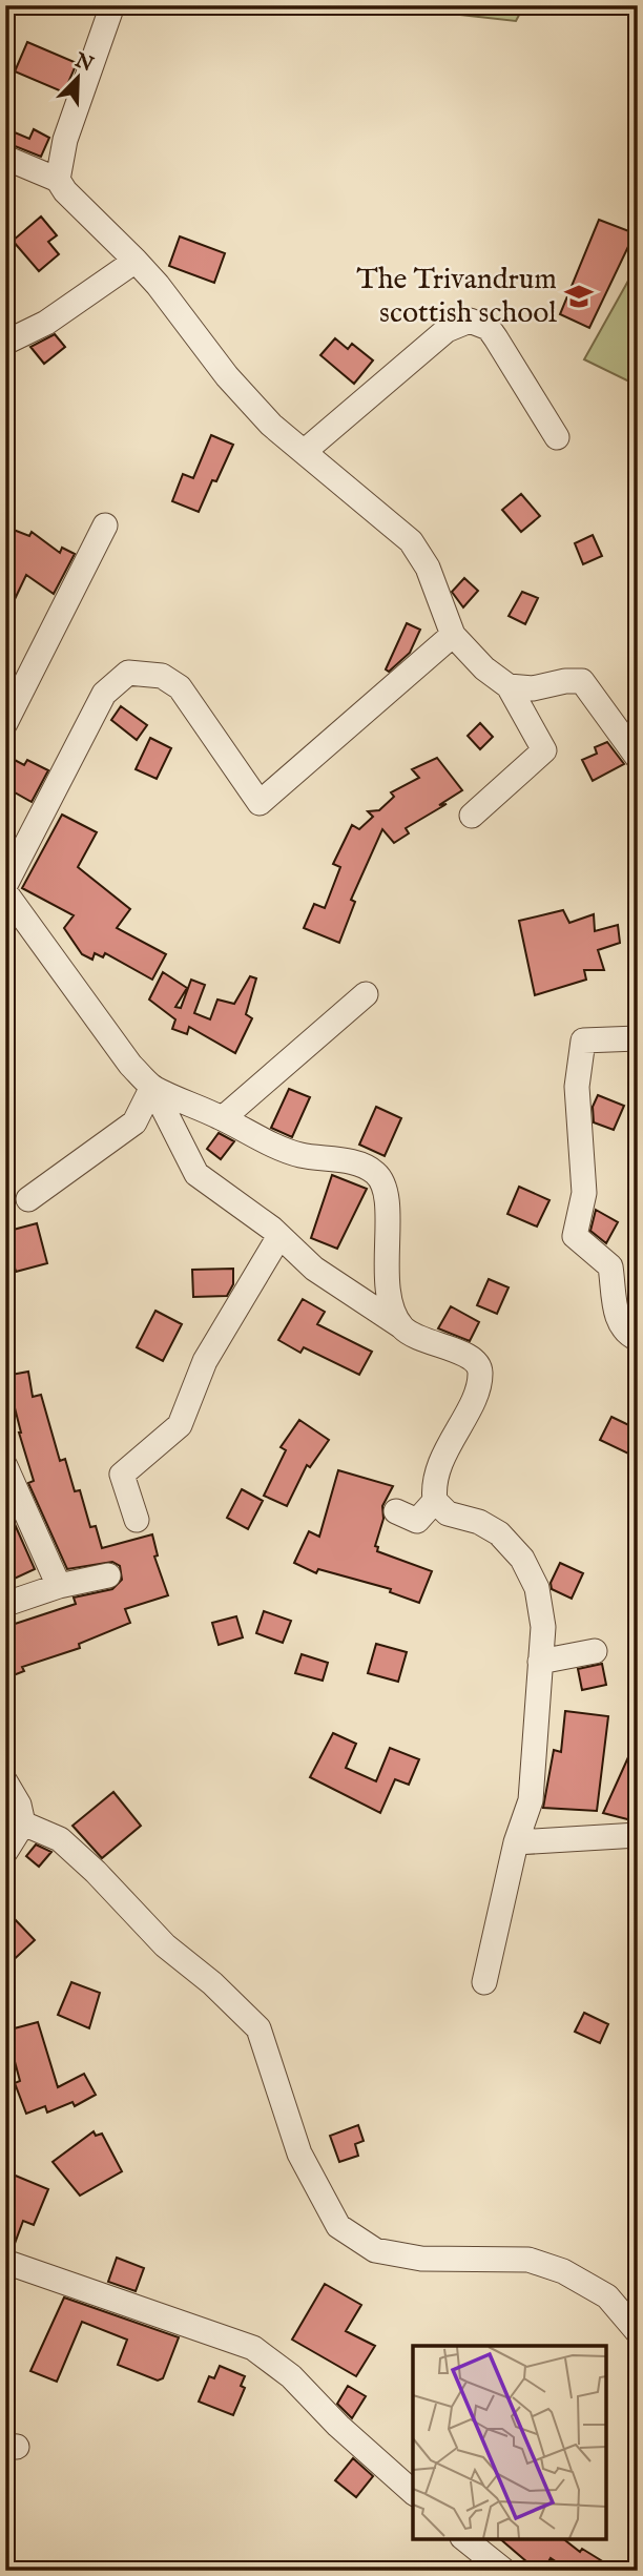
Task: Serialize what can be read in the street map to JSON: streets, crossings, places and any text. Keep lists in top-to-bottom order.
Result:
{
  "places": {
    "school or university": ["The Trivandrum scottish school"]
  },
  "north": "top right"
}
